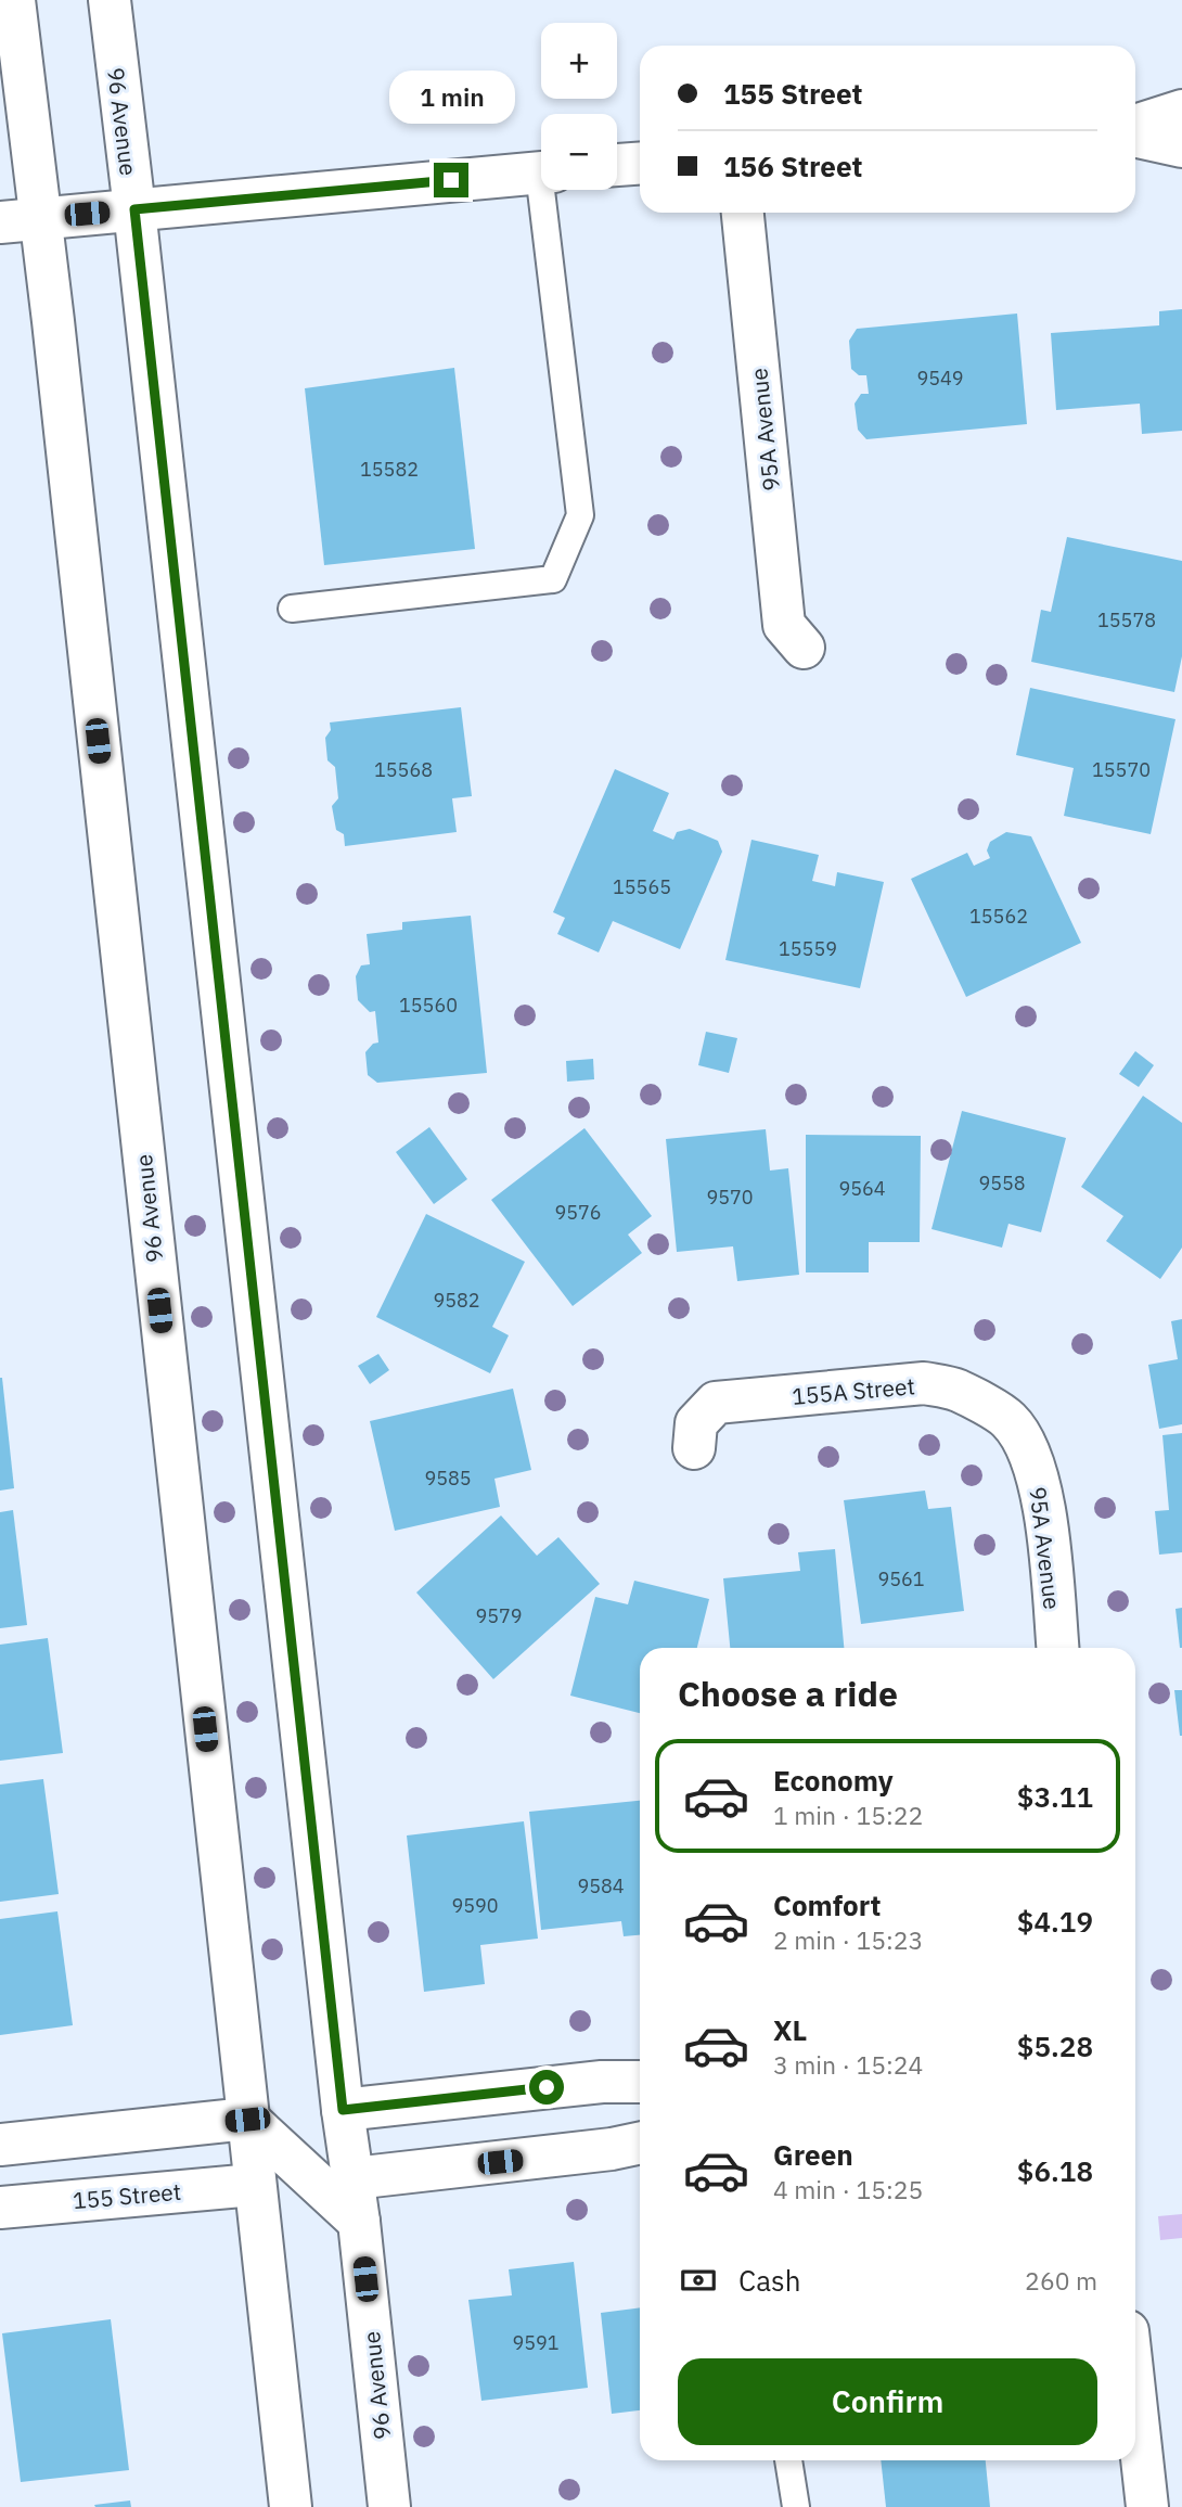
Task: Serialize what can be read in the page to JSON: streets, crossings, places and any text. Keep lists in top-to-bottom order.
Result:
{
  "streets": {
    "main road": [
      "96 Avenue",
      "95A Avenue",
      "155A Street",
      "155 Street"
    ]
  },
  "crossings": [
    ["96 Avenue", "155 Street"],
    ["95A Avenue", "155A Street"]
  ],
  "house_numbers": [
    "9549",
    "15582",
    "15578",
    "15568",
    "15570",
    "15565",
    "15562",
    "15559",
    "15560",
    "9558",
    "9564",
    "9570",
    "9576",
    "9582",
    "9585",
    "9561",
    "9579",
    "9584",
    "9590",
    "9591"
  ],
  "page": {
    "map_buttons": ["+", "−"],
    "banner": ["155 Street", "156 Street"],
    "bubble": "1 min",
    "heading": "Choose a ride",
    "list": [
      {
        "name": "Economy",
        "note": "1 min · 15:22",
        "value": "$3.11"
      },
      {
        "name": "Comfort",
        "note": "2 min · 15:23",
        "value": "$4.19"
      },
      {
        "name": "XL",
        "note": "3 min · 15:24",
        "value": "$5.28"
      },
      {
        "name": "Green",
        "note": "4 min · 15:25",
        "value": "$6.18"
      }
    ],
    "pay": ["Cash", "260 m"],
    "buttons": "Confirm"
  }
}
